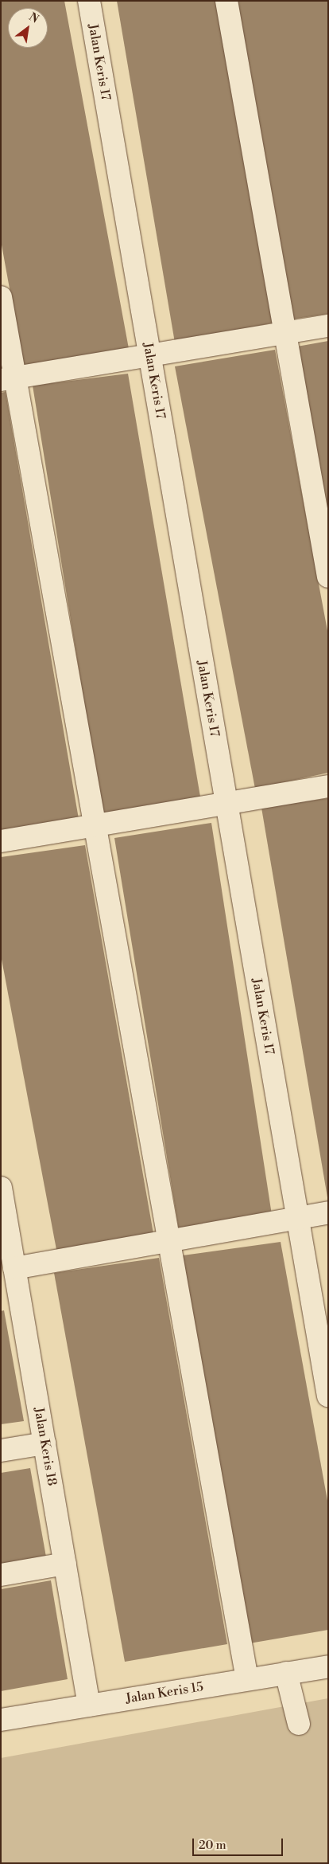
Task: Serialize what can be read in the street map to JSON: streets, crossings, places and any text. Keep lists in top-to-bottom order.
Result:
{
  "streets": {
    "street": ["Jalan Keris 17", "Jalan Keris 18", "Jalan Keris 15"]
  },
  "crossings": [
    ["Jalan Keris 18", "Jalan Keris 15"]
  ],
  "scale_bar": "20 m",
  "north": "top right"
}
